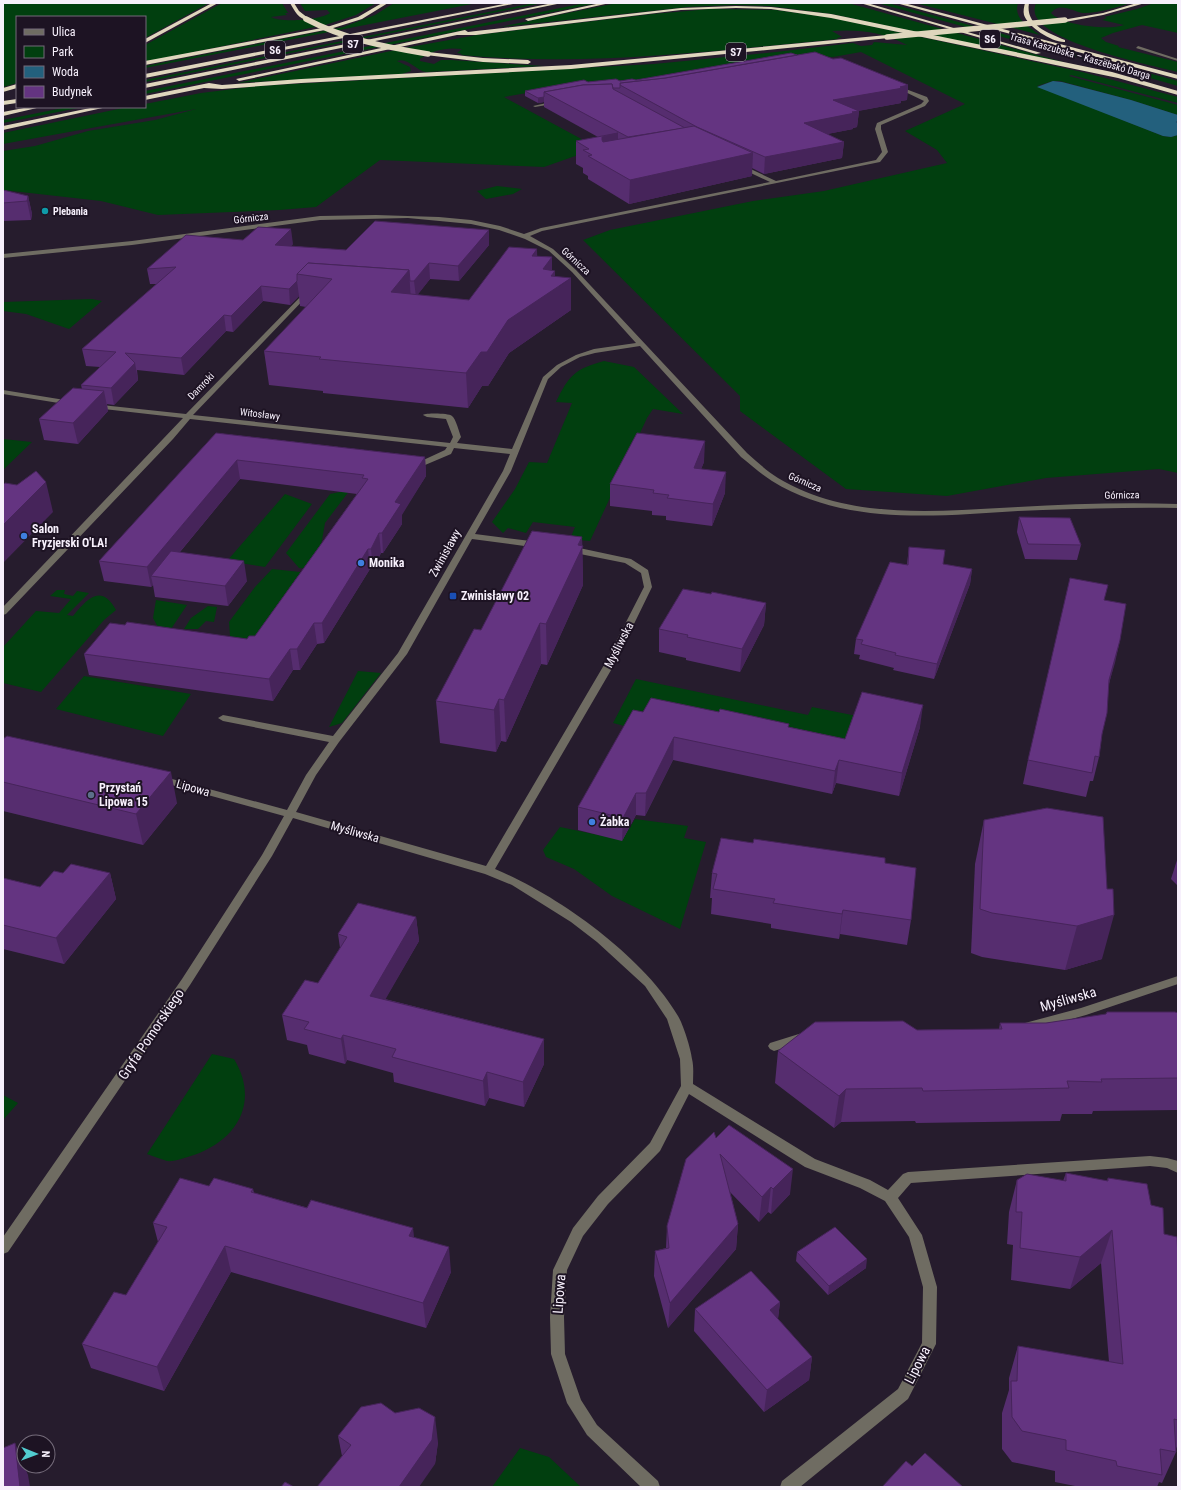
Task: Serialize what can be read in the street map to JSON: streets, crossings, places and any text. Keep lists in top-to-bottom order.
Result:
{
  "streets": {
    "highway": ["S6", "S7", "Trasa Kaszubska – Kaszëbskô Darga"],
    "street": [
      "Górnicza",
      "Damroki",
      "Witosławy",
      "Zwinisławy",
      "Myśliwska",
      "Lipowa",
      "Gryfa Pomorskiego"
    ]
  },
  "crossings": [
    ["Górnicza", "Zwinisławy"],
    ["Damroki", "Witosławy"],
    ["Witosławy", "Zwinisławy"],
    ["Zwinisławy", "Myśliwska"],
    ["Zwinisławy", "Lipowa"],
    ["Zwinisławy", "Gryfa Pomorskiego"],
    ["Myśliwska", "Lipowa"],
    ["Myśliwska", "Gryfa Pomorskiego"],
    ["Lipowa", "Gryfa Pomorskiego"]
  ],
  "places": {
    "other": [
      "Plebania",
      "Salon Fryzjerski O'LA!",
      "Monika",
      "Przystań Lipowa 15",
      "Żabka"
    ],
    "transit": ["Zwinisławy 02"]
  },
  "legend": [
    "Ulica",
    "Park",
    "Woda",
    "Budynek"
  ],
  "north": "right"
}
